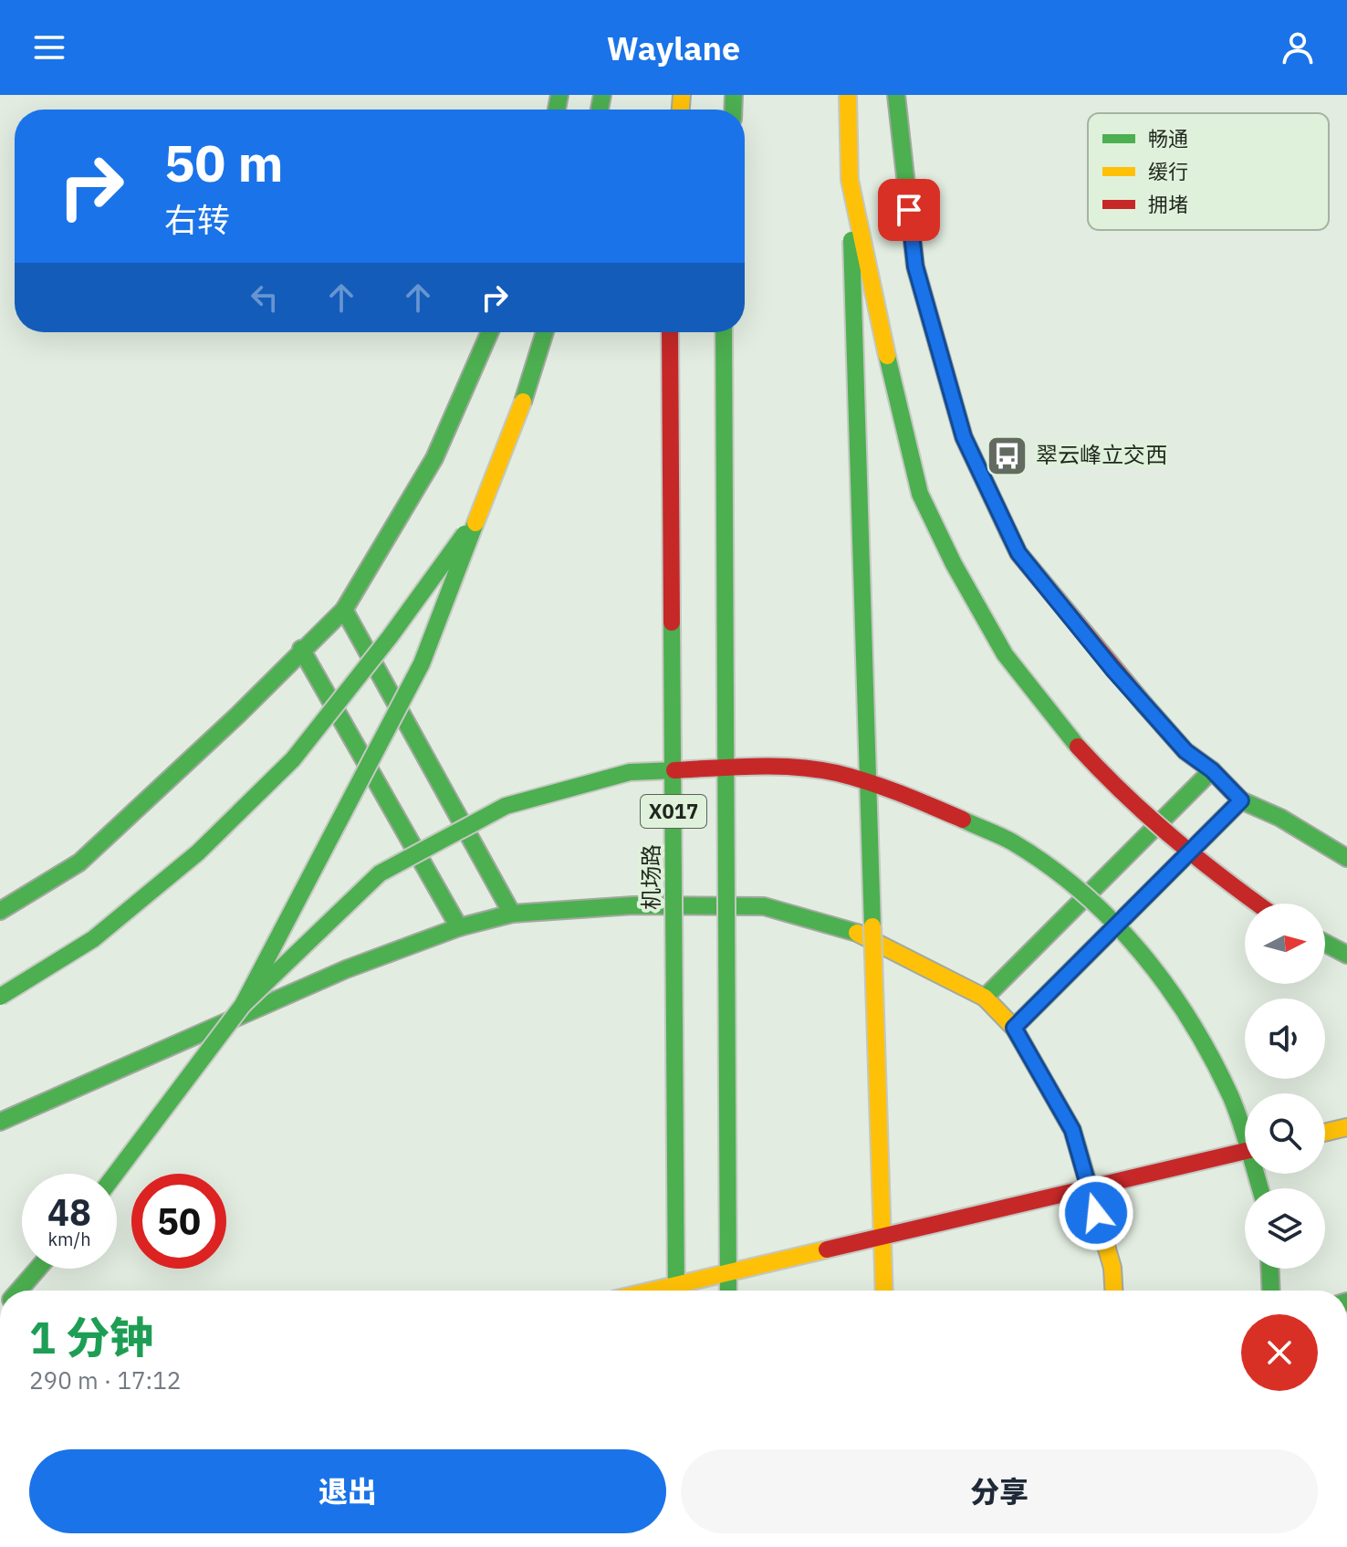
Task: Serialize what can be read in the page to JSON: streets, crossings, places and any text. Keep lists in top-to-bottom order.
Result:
{
  "streets": {
    "main road": ["X017", "机场路"]
  },
  "places": {
    "bus stop": ["翠云峰立交西"]
  },
  "legend": ["畅通", "缓行", "拥堵"],
  "north": "right",
  "page": {
    "header": "Waylane",
    "turn": ["50 m", "右转"],
    "speed": "48 km/h",
    "limit": "50",
    "heading": ["1 分钟", "290 m · 17:12"],
    "buttons": ["退出", "分享"]
  }
}
